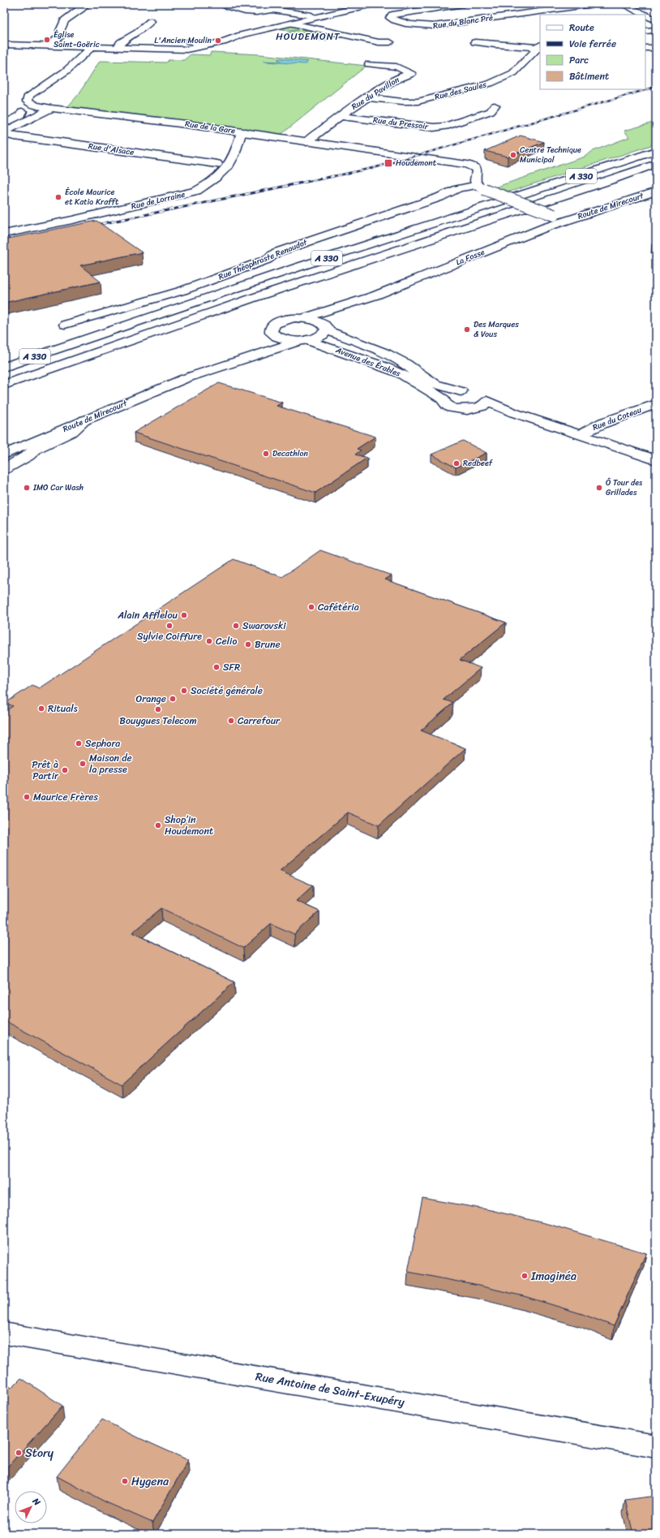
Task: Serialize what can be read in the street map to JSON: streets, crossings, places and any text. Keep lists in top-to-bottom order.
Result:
{
  "streets": {
    "main road": [
      "Rue du Blanc Pré",
      "Rue des Saules",
      "Rue du Pavillon",
      "Rue du Pressoir",
      "Rue de la Gare",
      "Rue d'Alsace",
      "A 330",
      "Rue de Lorraine",
      "Route de Mirecourt",
      "La Fosse",
      "Rue Théophraste Renaudot",
      "Avenue des Érables",
      "Rue du Coteau",
      "Rue Antoine de Saint-Exupéry"
    ]
  },
  "crossings": [
    ["Rue des Saules", "Rue du Pavillon"],
    ["Rue du Pavillon", "Rue du Pressoir"],
    ["Rue du Pavillon", "Rue de la Gare"],
    ["Rue de la Gare", "Rue de Lorraine"],
    ["Rue de la Gare", "Rue Théophraste Renaudot"],
    ["Route de Mirecourt", "La Fosse"],
    ["Route de Mirecourt", "Avenue des Érables"],
    ["La Fosse", "Avenue des Érables"]
  ],
  "districts": ["HOUDEMONT"],
  "places": {
    "other": [
      "Église Saint-Goëric",
      "L'Ancien Moulin",
      "Centre Technique Municipal",
      "École Maurice et Katia Krafft",
      "Des Marques & Vous",
      "Decathlon",
      "Redbeef",
      "IMO Car Wash",
      "Ô Tour des Grillades",
      "Cafétéria",
      "Alain Afflelou",
      "Sylvie Coiffure",
      "Swarovski",
      "Celio",
      "Brune",
      "SFR",
      "Société générale",
      "Orange",
      "Rituals",
      "Bouygues Telecom",
      "Carrefour",
      "Sephora",
      "Maison de la presse",
      "Prêt à Partir",
      "Maurice Frères",
      "Shop’in Houdemont",
      "Imaginéa",
      "Story",
      "Hygena"
    ],
    "transit": ["Houdemont"]
  },
  "legend": [
    "Route",
    "Voie ferrée",
    "Parc",
    "Bâtiment"
  ],
  "north": "top right"
}
